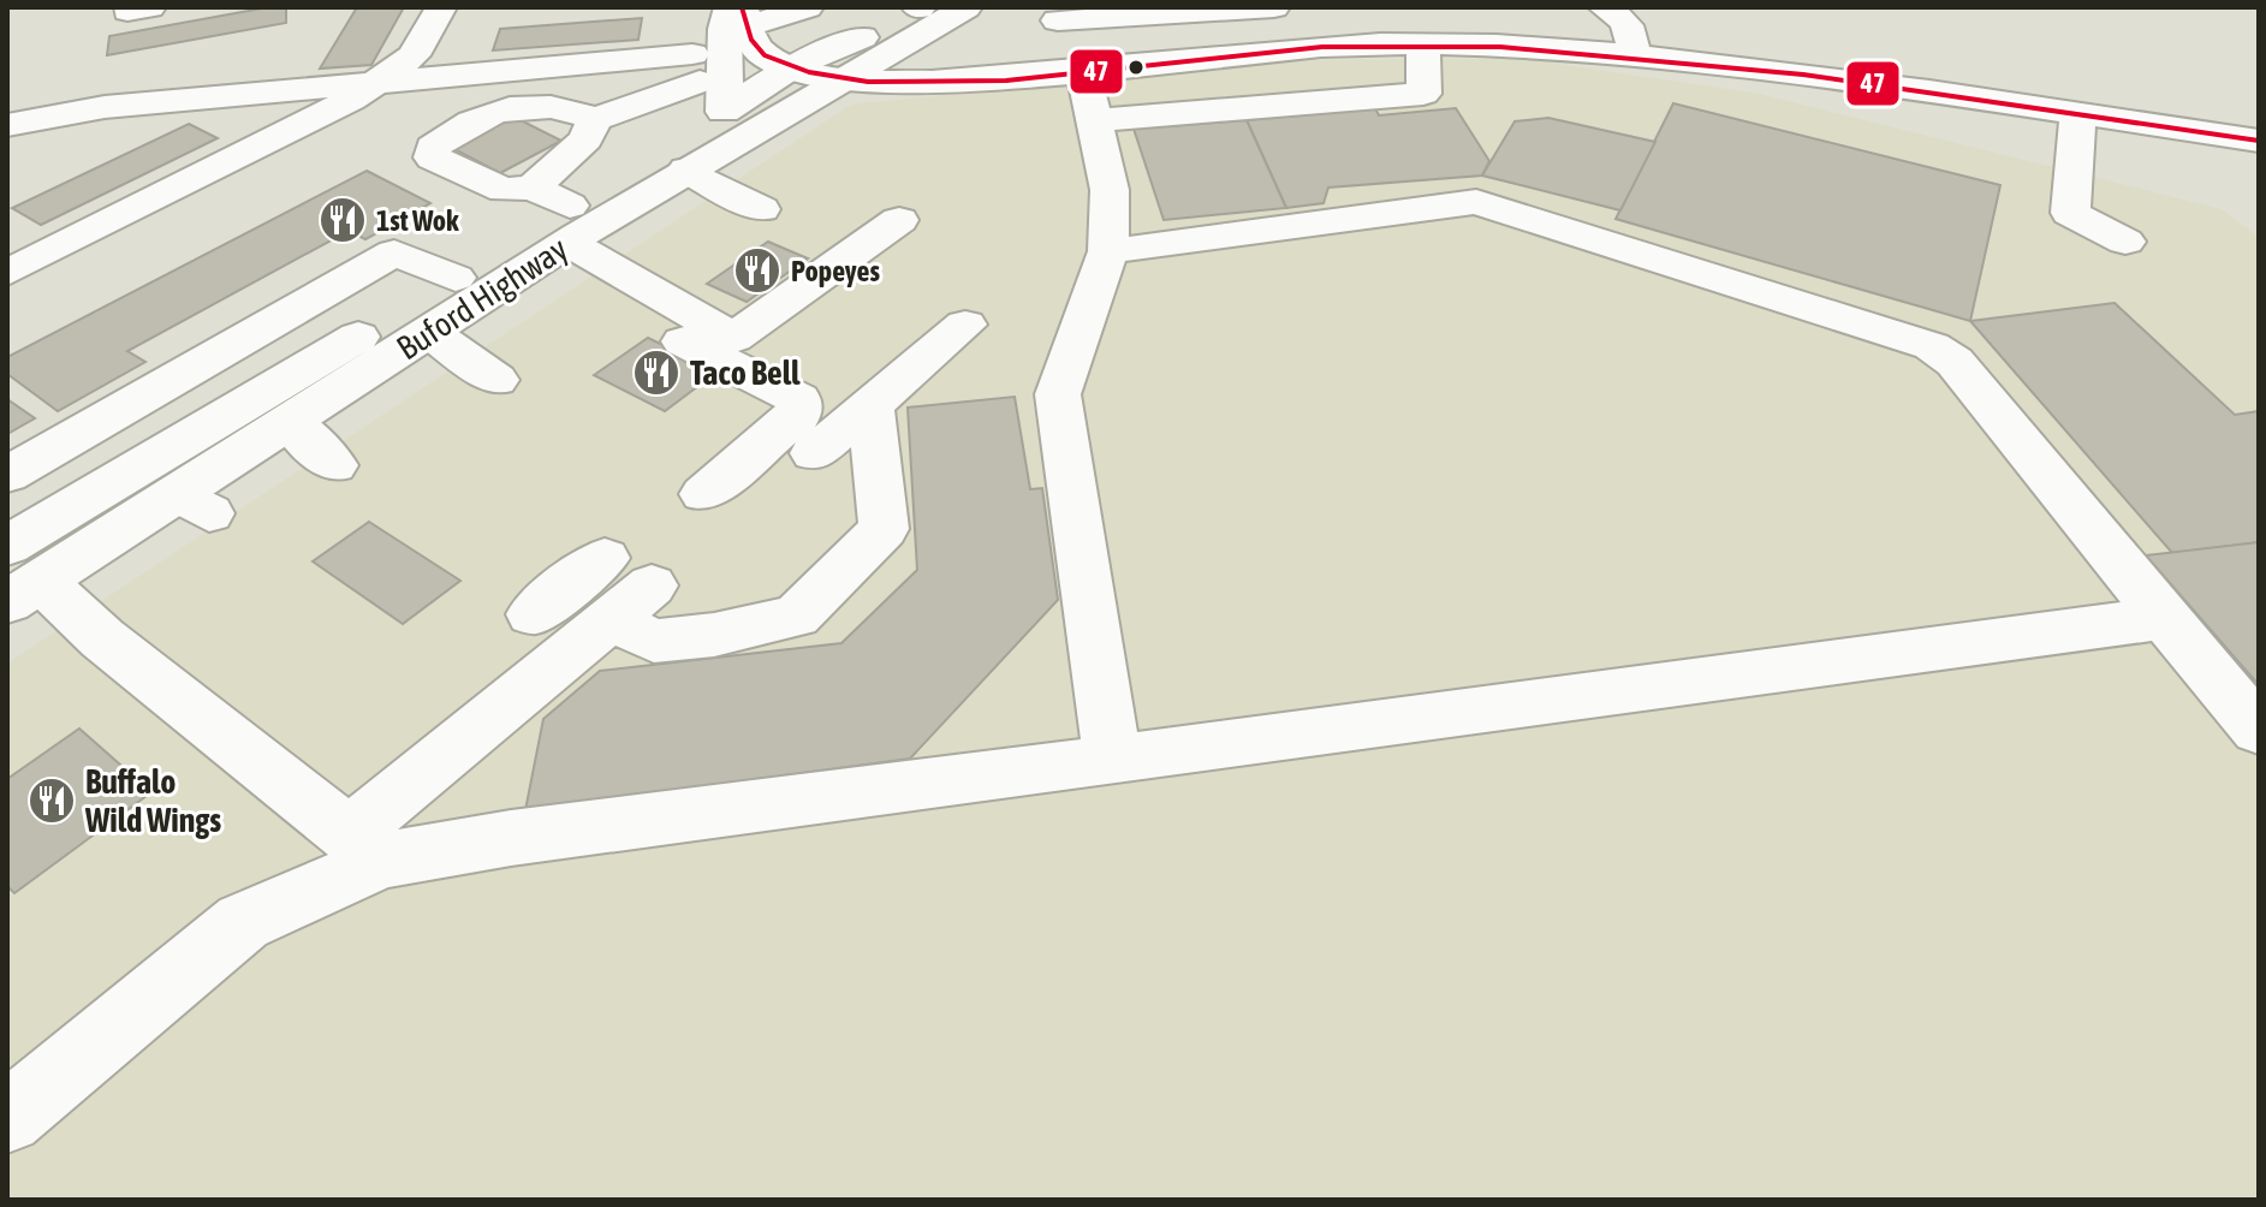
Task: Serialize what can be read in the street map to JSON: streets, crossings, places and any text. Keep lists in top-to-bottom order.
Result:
{
  "streets": {
    "street": ["Buford Highway"]
  },
  "places": {
    "restaurant": [
      "1st Wok",
      "Popeyes",
      "Taco Bell",
      "Buffalo Wild Wings"
    ]
  },
  "lines": ["transit line 47"]
}
